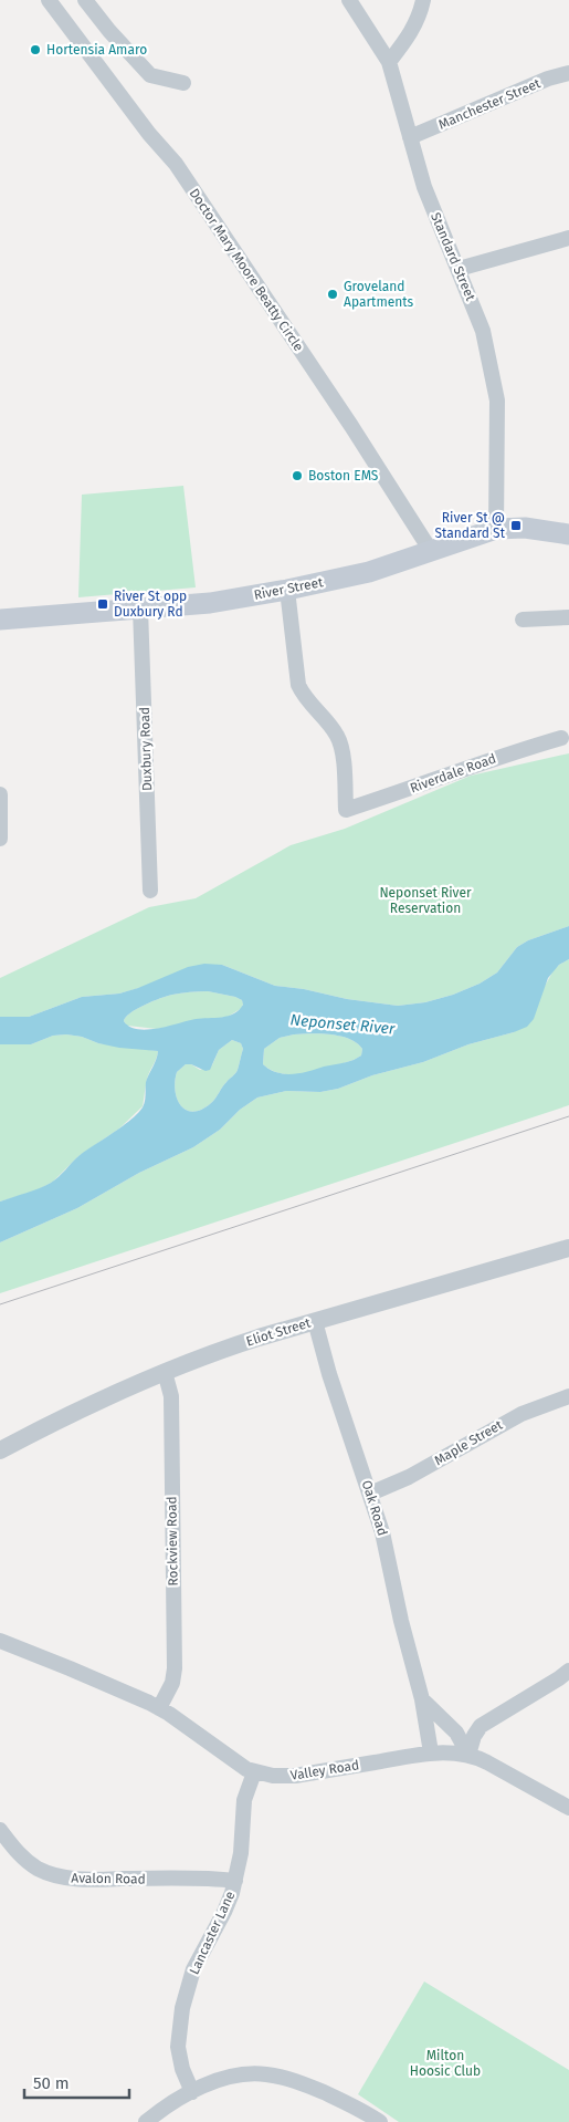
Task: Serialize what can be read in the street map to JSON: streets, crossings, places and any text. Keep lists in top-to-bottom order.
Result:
{
  "streets": {
    "main road": ["River Street"],
    "street": [
      "Manchester Street",
      "Standard Street",
      "Doctor Mary Moore Beatty Circle",
      "Duxbury Road",
      "Riverdale Road",
      "Eliot Street",
      "Maple Street",
      "Oak Road",
      "Rockview Road",
      "Valley Road",
      "Avalon Road",
      "Lancaster Lane"
    ]
  },
  "crossings": [
    ["Manchester Street", "Standard Street"],
    ["Standard Street", "River Street"],
    ["Doctor Mary Moore Beatty Circle", "River Street"],
    ["River Street", "Duxbury Road"],
    ["River Street", "Riverdale Road"],
    ["Eliot Street", "Oak Road"],
    ["Eliot Street", "Rockview Road"],
    ["Maple Street", "Oak Road"],
    ["Oak Road", "Valley Road"],
    ["Rockview Road", "Valley Road"],
    ["Valley Road", "Lancaster Lane"],
    ["Avalon Road", "Lancaster Lane"]
  ],
  "water": ["Neponset River"],
  "parks": ["Neponset River Reservation", "Milton Hoosic Club"],
  "places": {
    "other": ["Hortensia Amaro", "Groveland Apartments", "Boston EMS"],
    "transit": ["River St @ Standard St", "River St opp Duxbury Rd"]
  },
  "scale_bar": "50 m"
}
